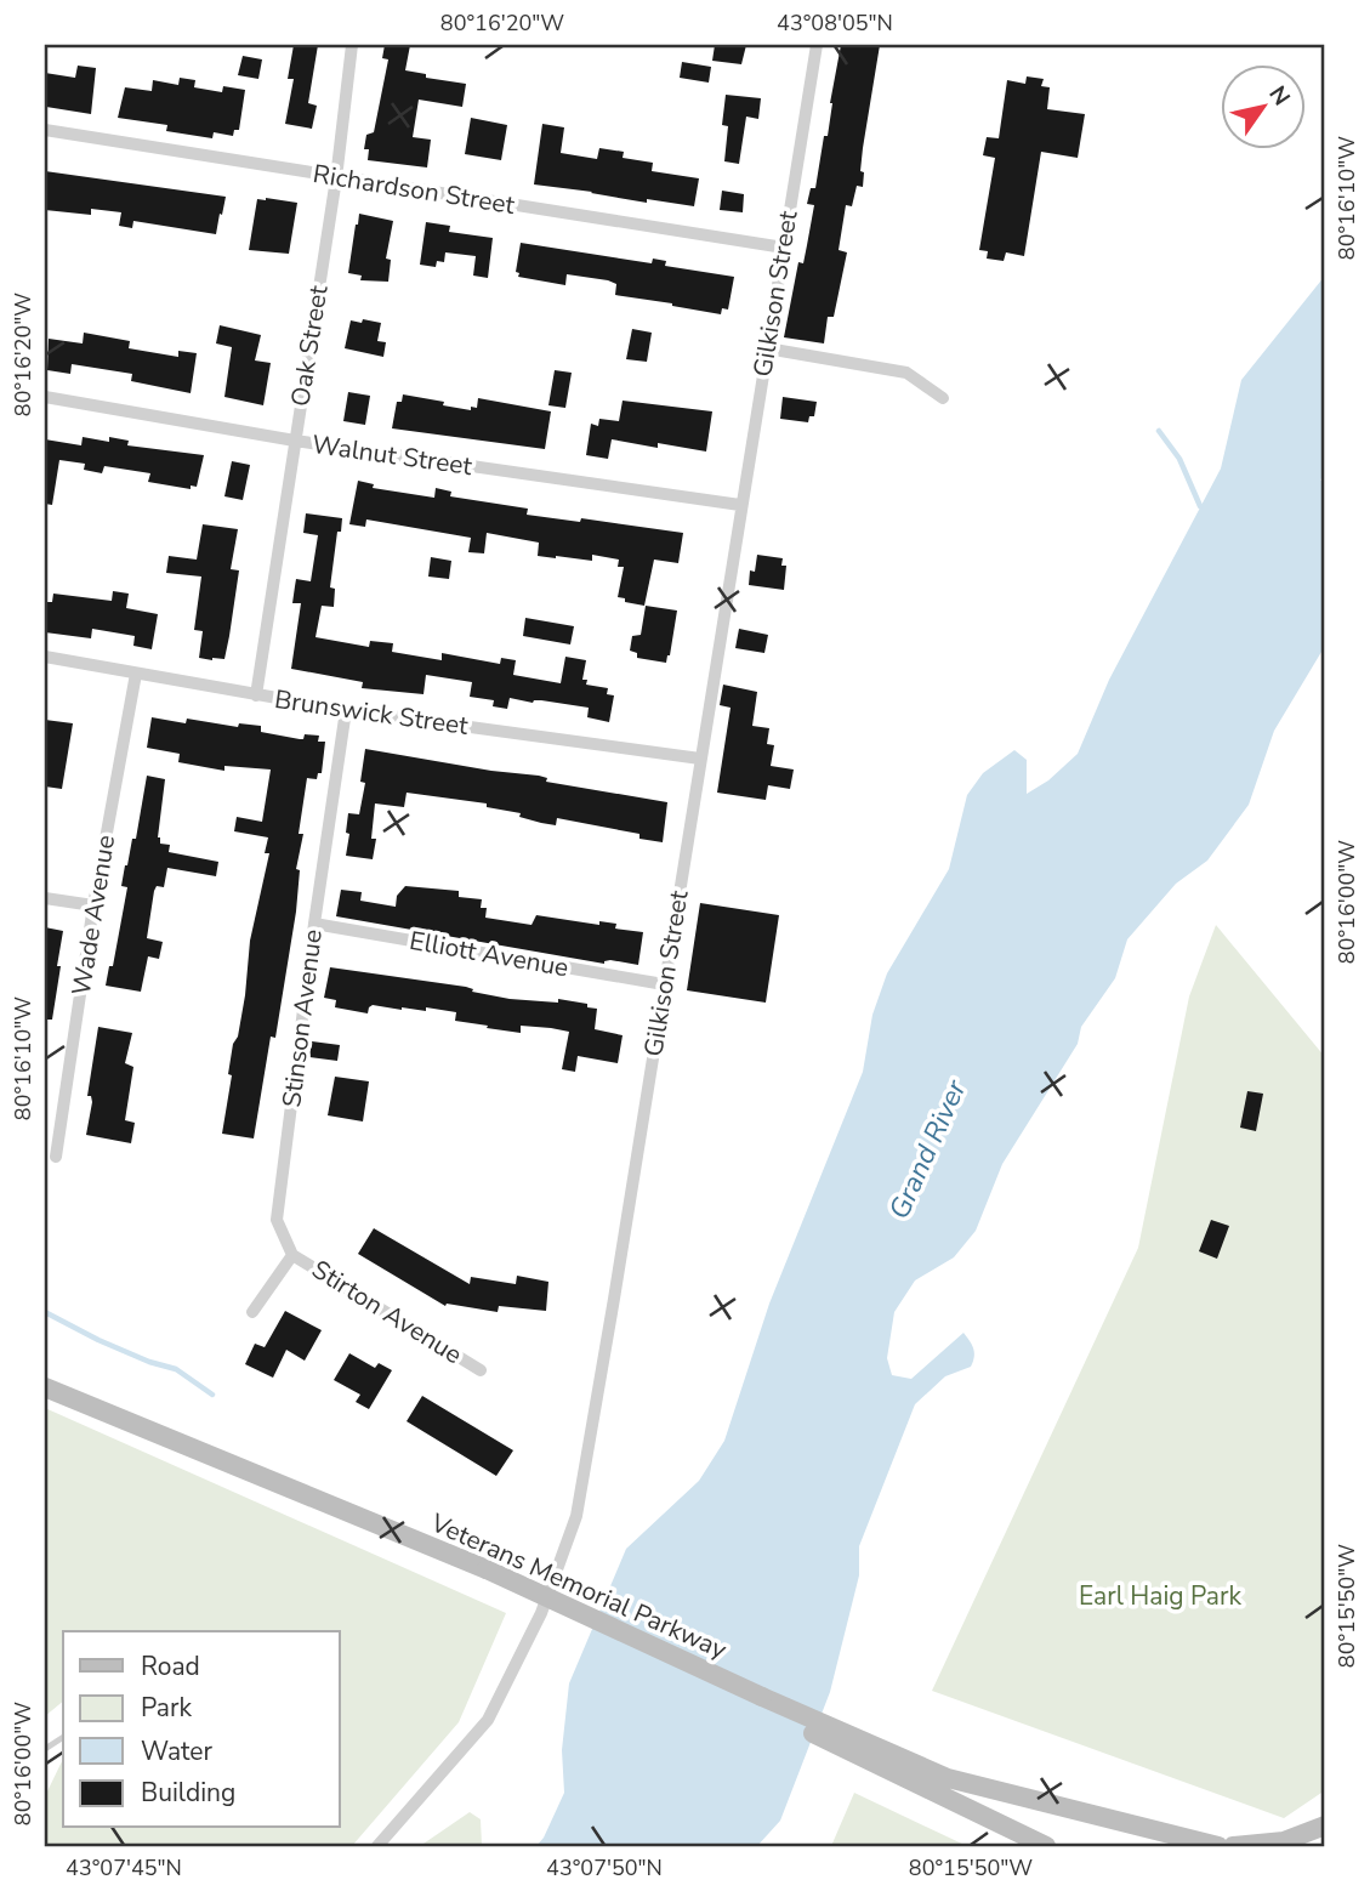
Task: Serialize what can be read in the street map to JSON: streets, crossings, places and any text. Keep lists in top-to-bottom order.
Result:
{
  "streets": {
    "main road": ["Veterans Memorial Parkway"],
    "street": [
      "Richardson Street",
      "Gilkison Street",
      "Oak Street",
      "Walnut Street",
      "Brunswick Street",
      "Wade Avenue",
      "Elliott Avenue",
      "Stinson Avenue",
      "Stirton Avenue"
    ]
  },
  "crossings": [
    ["Richardson Street", "Gilkison Street"],
    ["Richardson Street", "Oak Street"],
    ["Gilkison Street", "Walnut Street"],
    ["Gilkison Street", "Brunswick Street"],
    ["Gilkison Street", "Elliott Avenue"],
    ["Oak Street", "Walnut Street"],
    ["Oak Street", "Brunswick Street"],
    ["Brunswick Street", "Wade Avenue"],
    ["Brunswick Street", "Stinson Avenue"],
    ["Elliott Avenue", "Stinson Avenue"],
    ["Stinson Avenue", "Stirton Avenue"]
  ],
  "water": ["Grand River"],
  "parks": ["Earl Haig Park"],
  "legend": [
    "Road",
    "Park",
    "Water",
    "Building"
  ],
  "north": "top right",
  "coordinates": [
    "80°16'20\"W",
    "43°08'05\"N",
    "80°16'10\"W",
    "80°16'00\"W",
    "80°15'50\"W",
    "43°07'45\"N",
    "43°07'50\"N"
  ]
}
